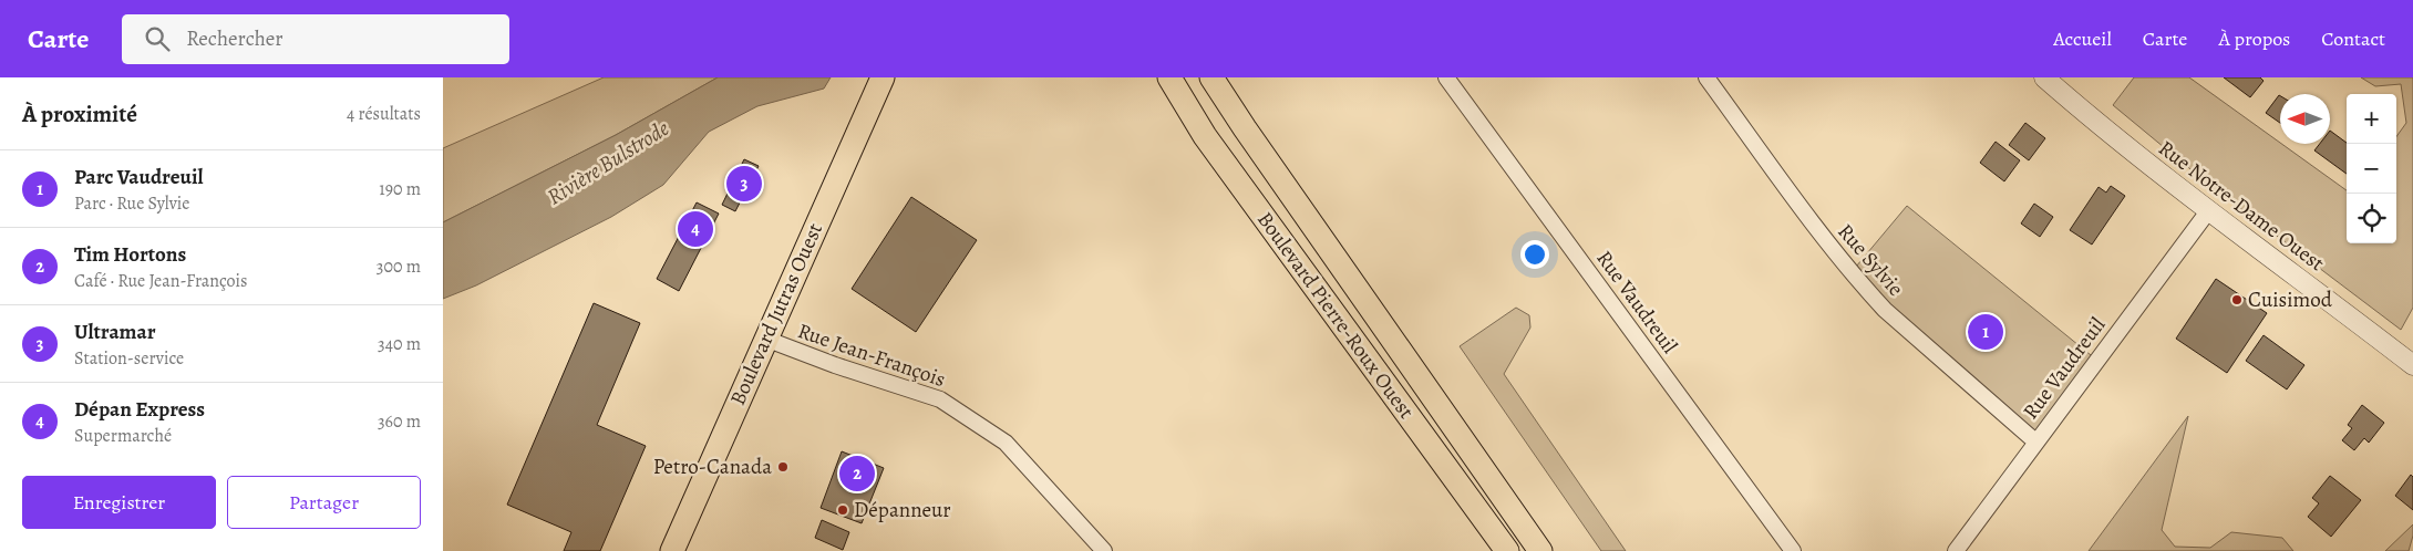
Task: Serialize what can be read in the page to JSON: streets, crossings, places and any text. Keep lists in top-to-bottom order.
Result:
{
  "streets": {
    "main road": ["Boulevard Jutras Ouest", "Boulevard Pierre-Roux Ouest"],
    "street": [
      "Rue Notre-Dame Ouest",
      "Rue Sylvie",
      "Rue Vaudreuil",
      "Rue Jean-François"
    ]
  },
  "crossings": [
    ["Rue Notre-Dame Ouest", "Rue Vaudreuil"],
    ["Rue Sylvie", "Rue Vaudreuil"],
    ["Boulevard Jutras Ouest", "Rue Jean-François"]
  ],
  "water": ["Rivière Bulstrode"],
  "places": ["Cuisimod", "Petro-Canada", "Dépanneur"],
  "north": "left",
  "page": {
    "header": "Carte",
    "search": "Rechercher",
    "nav": [
      "Accueil",
      "Carte",
      "À propos",
      "Contact"
    ],
    "heading": ["À proximité", "4 résultats"],
    "map_buttons": ["+", "−"],
    "list": [
      {
        "mark": "1",
        "name": "Parc Vaudreuil",
        "note": "Parc · Rue Sylvie",
        "value": "190 m"
      },
      {
        "mark": "2",
        "name": "Tim Hortons",
        "note": "Café · Rue Jean-François",
        "value": "300 m"
      },
      {
        "mark": "3",
        "name": "Ultramar",
        "note": "Station-service",
        "value": "340 m"
      },
      {
        "mark": "4",
        "name": "Dépan Express",
        "note": "Supermarché",
        "value": "360 m"
      }
    ],
    "pins": [
      "3",
      "4",
      "1",
      "2"
    ],
    "buttons": ["Enregistrer", "Partager"]
  }
}
